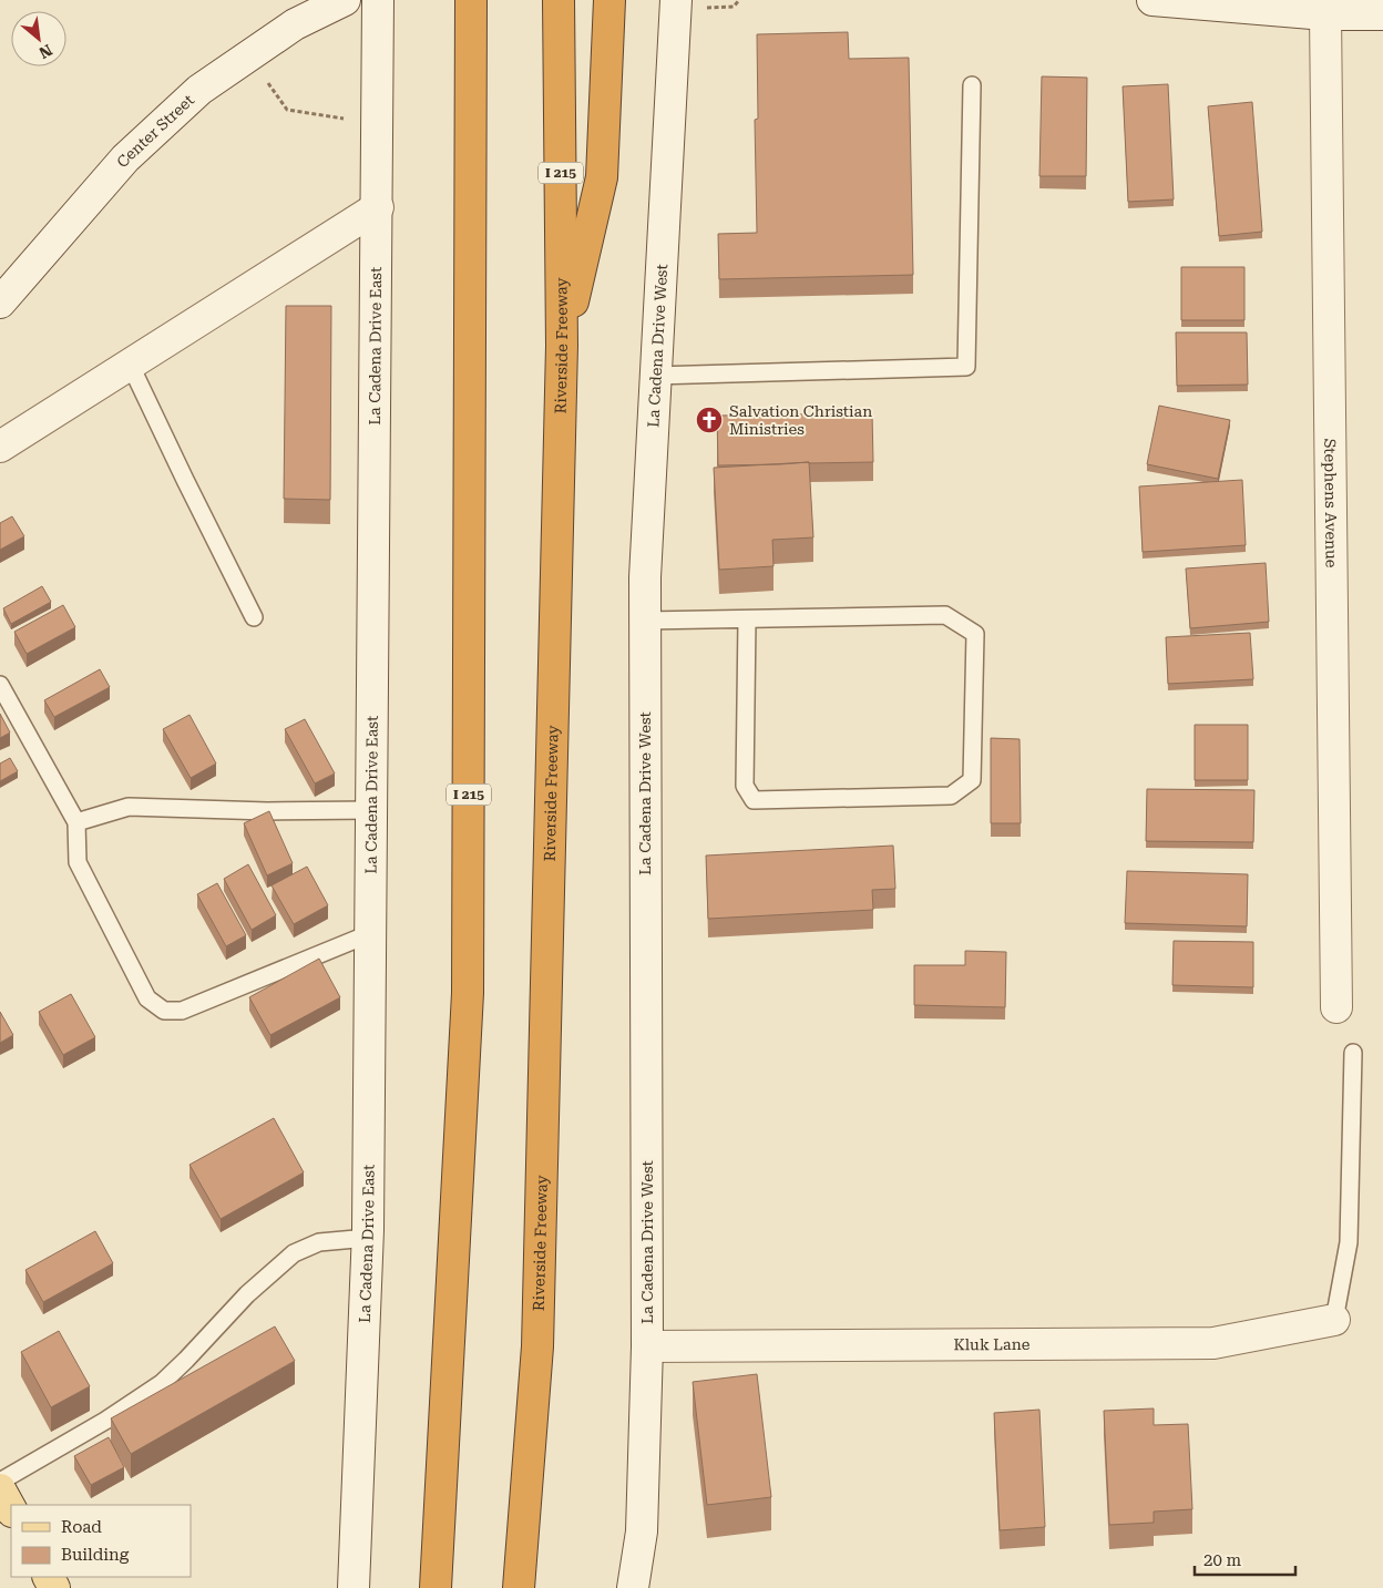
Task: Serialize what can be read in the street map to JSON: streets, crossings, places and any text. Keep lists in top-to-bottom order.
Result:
{
  "streets": {
    "highway": ["I 215", "Riverside Freeway"],
    "main road": [
      "Center Street",
      "La Cadena Drive East",
      "La Cadena Drive West",
      "Stephens Avenue",
      "Kluk Lane"
    ]
  },
  "crossings": [
    ["La Cadena Drive West", "Kluk Lane"]
  ],
  "places": {
    "church": ["Salvation Christian Ministries"]
  },
  "legend": ["Road", "Building"],
  "scale_bar": "20 m",
  "north": "bottom right"
}
